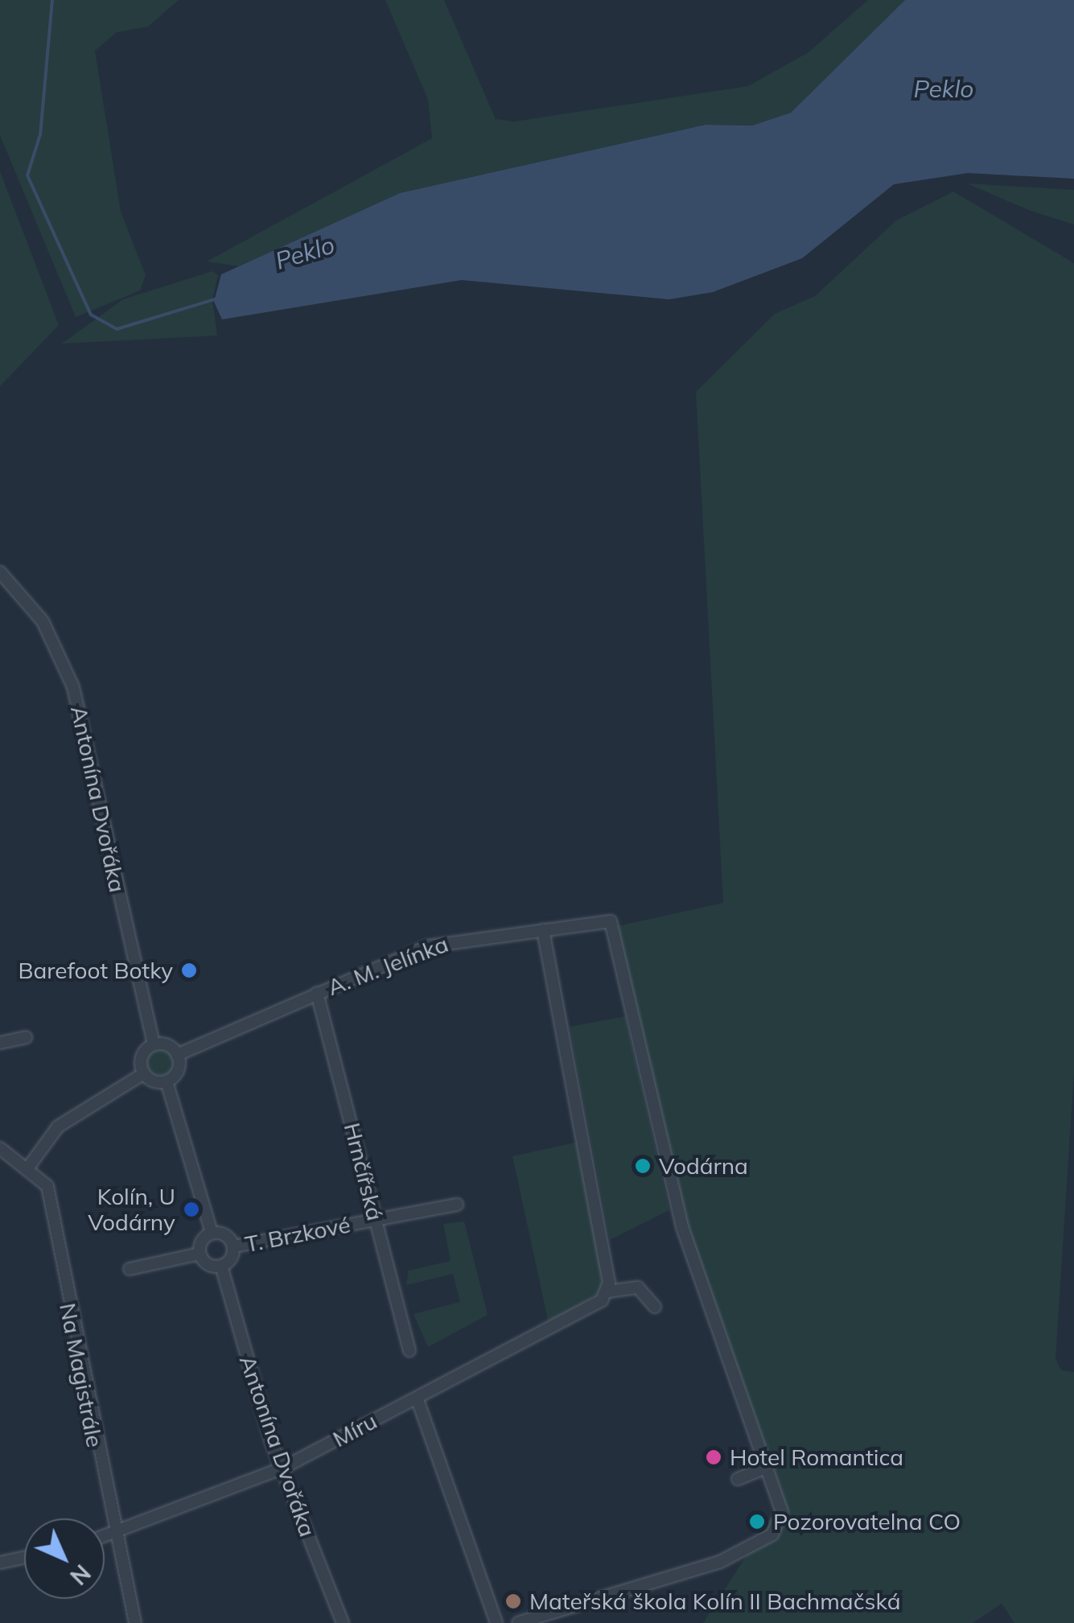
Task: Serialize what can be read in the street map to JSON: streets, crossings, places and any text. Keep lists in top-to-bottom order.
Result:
{
  "streets": {
    "street": [
      "Antonína Dvořáka",
      "A. M. Jelínka",
      "Hrnčířská",
      "T. Brzkové",
      "Na Magistrále",
      "Míru"
    ]
  },
  "crossings": [
    ["Antonína Dvořáka", "A. M. Jelínka"],
    ["Antonína Dvořáka", "Míru"],
    ["A. M. Jelínka", "Hrnčířská"],
    ["Hrnčířská", "T. Brzkové"],
    ["Na Magistrále", "Míru"]
  ],
  "water": ["Peklo"],
  "places": [
    "Barefoot Botky",
    "Vodárna",
    "Kolín, U Vodárny",
    "Hotel Romantica",
    "Pozorovatelna CO",
    "Mateřská škola Kolín II Bachmačská"
  ],
  "north": "bottom right"
}
